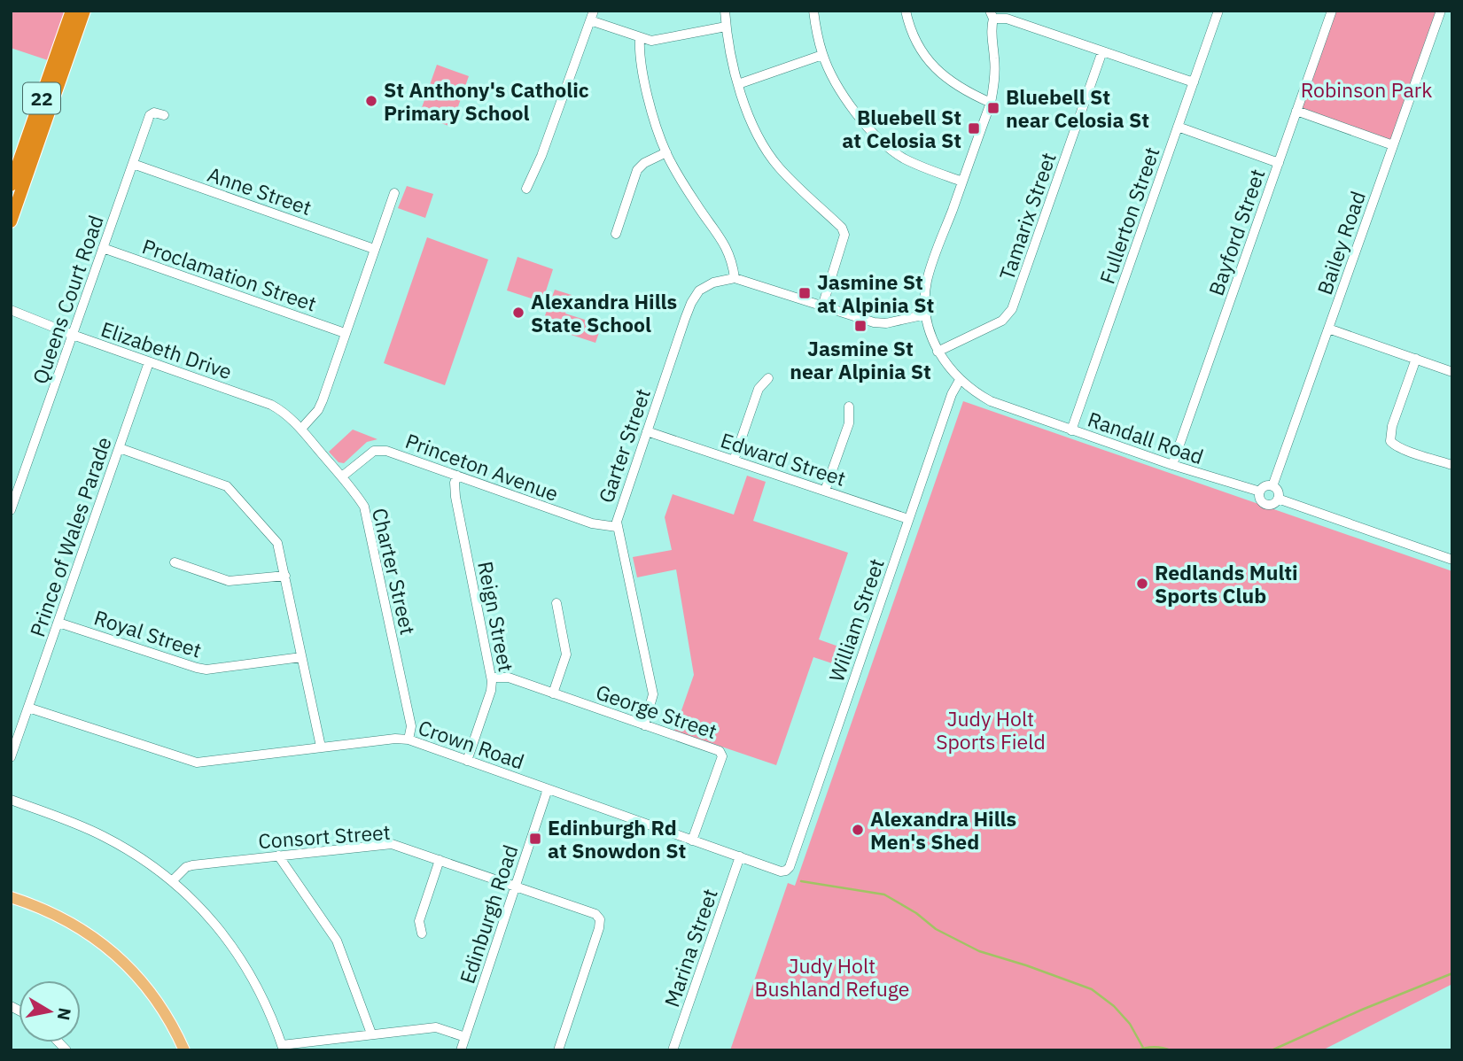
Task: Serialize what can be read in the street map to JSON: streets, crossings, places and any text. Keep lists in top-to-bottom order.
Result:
{
  "streets": {
    "highway": ["22"],
    "street": [
      "Anne Street",
      "Fullerton Street",
      "Tamarix Street",
      "Bayford Street",
      "Bailey Road",
      "Proclamation Street",
      "Queens Court Road",
      "Elizabeth Drive",
      "Randall Road",
      "Garter Street",
      "Edward Street",
      "Princeton Avenue",
      "Prince of Wales Parade",
      "Charter Street",
      "Reign Street",
      "William Street",
      "Royal Street",
      "George Street",
      "Crown Road",
      "Consort Street",
      "Edinburgh Road",
      "Marina Street"
    ]
  },
  "crossings": [
    ["Anne Street", "Queens Court Road"],
    ["Fullerton Street", "Randall Road"],
    ["Tamarix Street", "Randall Road"],
    ["Bayford Street", "Randall Road"],
    ["Bailey Road", "Randall Road"],
    ["Proclamation Street", "Queens Court Road"],
    ["Queens Court Road", "Elizabeth Drive"],
    ["Elizabeth Drive", "Prince of Wales Parade"],
    ["Elizabeth Drive", "Charter Street"],
    ["Randall Road", "William Street"],
    ["Garter Street", "Edward Street"],
    ["Garter Street", "Princeton Avenue"],
    ["Garter Street", "George Street"],
    ["Edward Street", "William Street"],
    ["Princeton Avenue", "Charter Street"],
    ["Princeton Avenue", "Reign Street"],
    ["Prince of Wales Parade", "Royal Street"],
    ["Prince of Wales Parade", "Crown Road"],
    ["Charter Street", "Crown Road"],
    ["Reign Street", "George Street"],
    ["Reign Street", "Crown Road"],
    ["William Street", "Crown Road"],
    ["George Street", "Crown Road"],
    ["Crown Road", "Edinburgh Road"],
    ["Crown Road", "Marina Street"],
    ["Consort Street", "Edinburgh Road"]
  ],
  "parks": ["Robinson Park", "Judy Holt Sports Field", "Judy Holt Bushland Refuge"],
  "places": {
    "other": [
      "St Anthony's Catholic Primary School",
      "Alexandra Hills State School",
      "Redlands Multi Sports Club",
      "Alexandra Hills Men's Shed"
    ],
    "transit": [
      "Bluebell St near Celosia St",
      "Bluebell St at Celosia St",
      "Jasmine St at Alpinia St",
      "Jasmine St near Alpinia St",
      "Edinburgh Rd at Snowdon St"
    ]
  },
  "north": "right"
}
